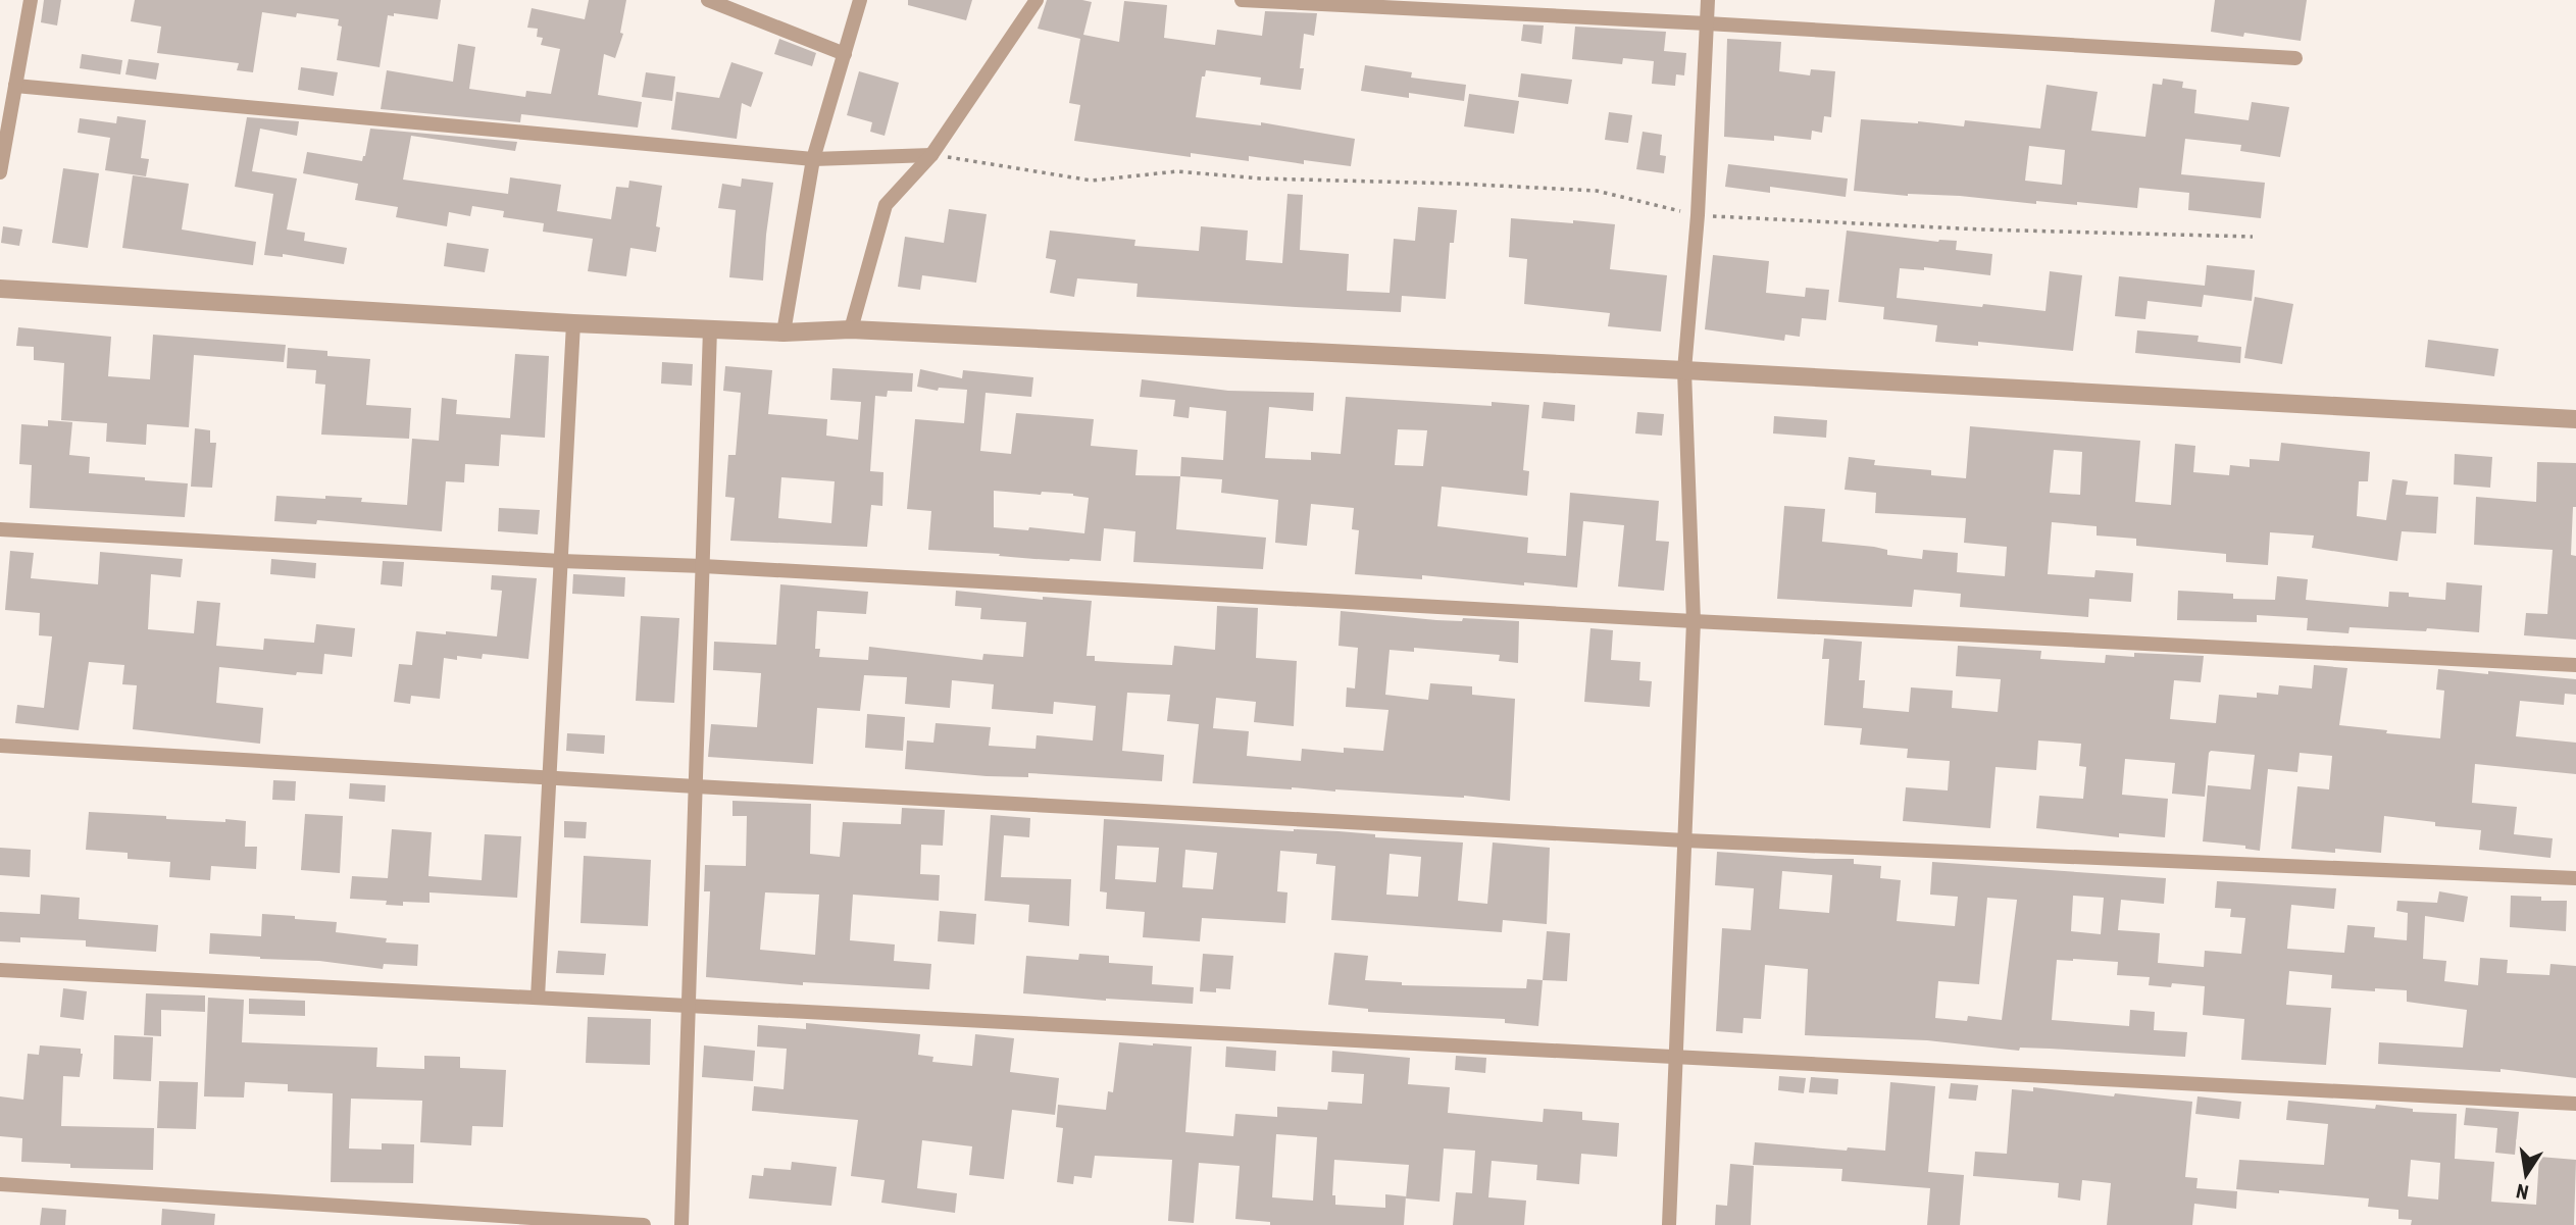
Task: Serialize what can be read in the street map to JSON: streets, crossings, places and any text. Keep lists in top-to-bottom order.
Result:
{
  "north": "bottom"
}
